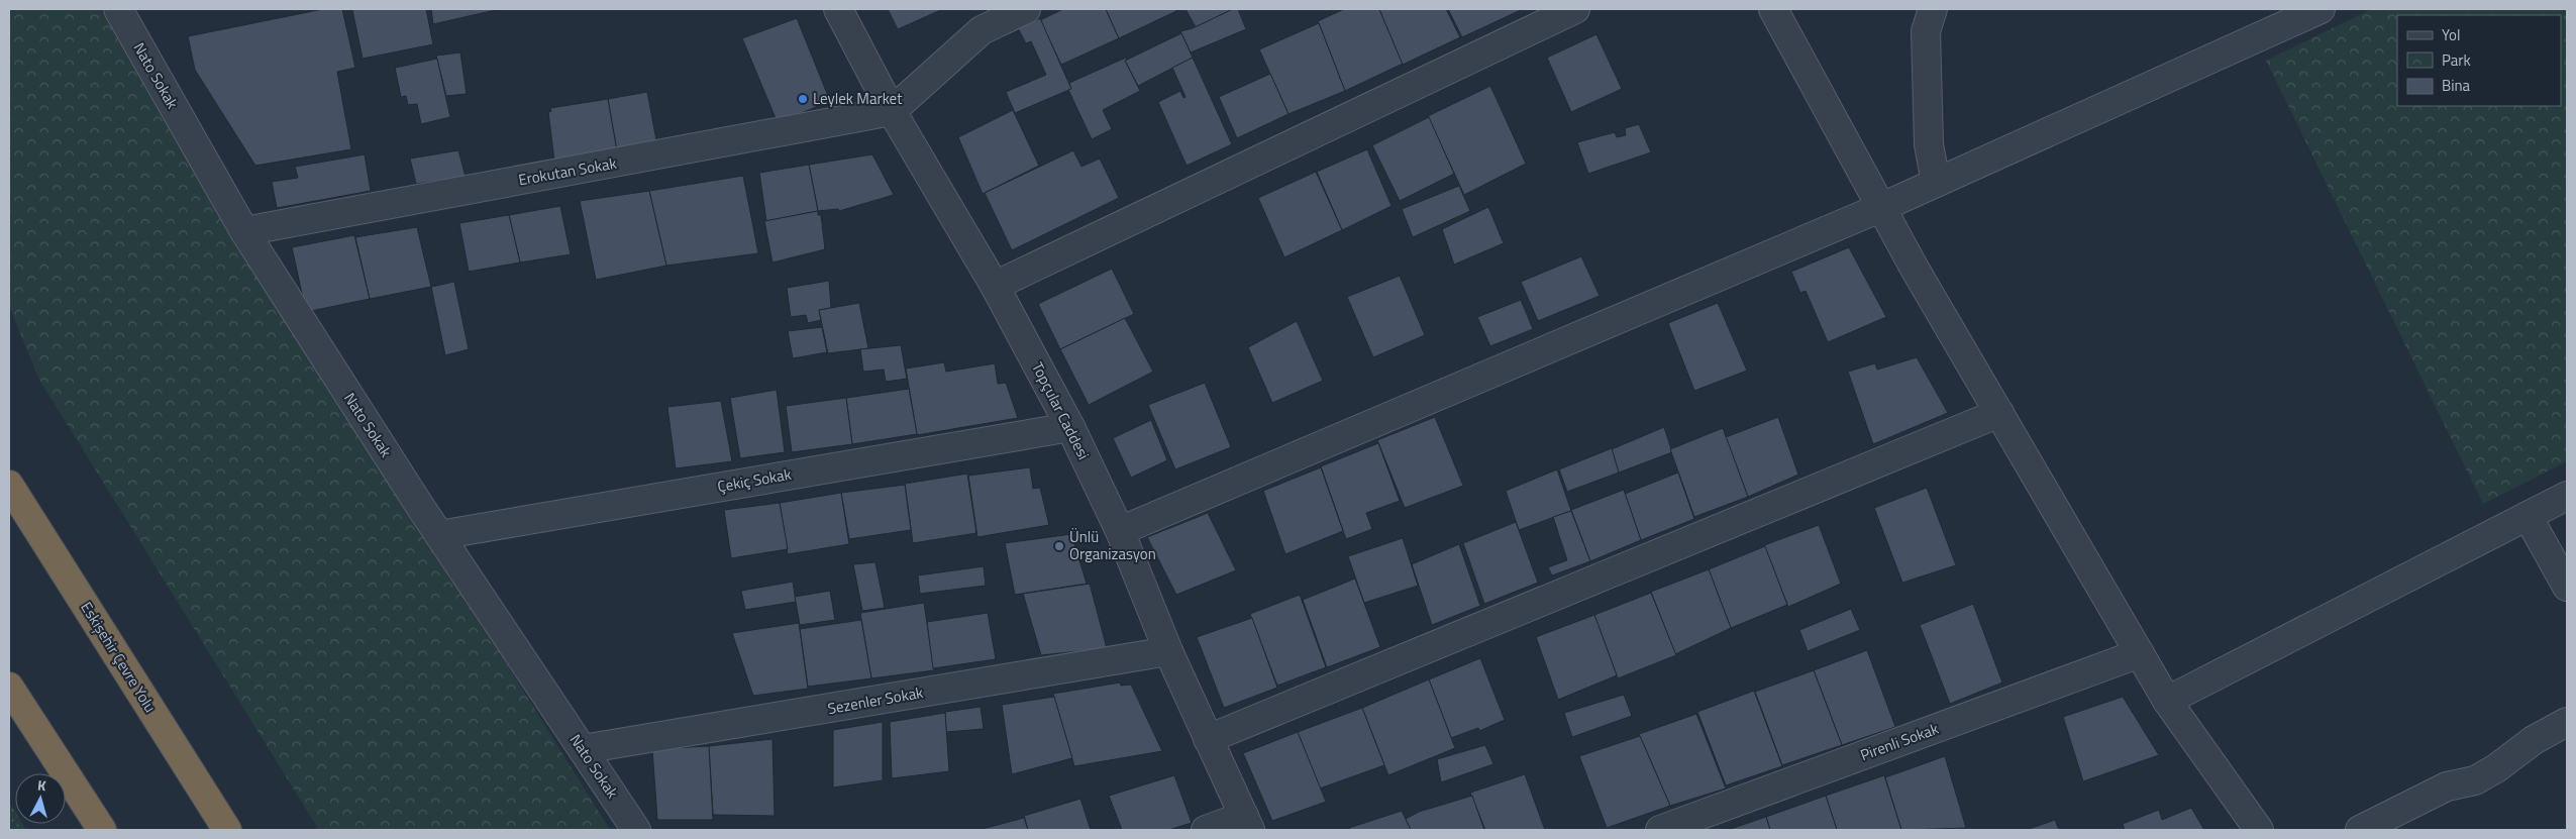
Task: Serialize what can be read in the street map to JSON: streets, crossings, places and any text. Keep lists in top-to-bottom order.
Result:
{
  "streets": {
    "highway": ["Eskişehir Çevre Yolu"],
    "street": [
      "Nato Sokak",
      "Erokutan Sokak",
      "Topçular Caddesi",
      "Çekiç Sokak",
      "Sezenler Sokak",
      "Pirenli Sokak"
    ]
  },
  "crossings": [
    ["Nato Sokak", "Erokutan Sokak"],
    ["Nato Sokak", "Çekiç Sokak"],
    ["Nato Sokak", "Sezenler Sokak"],
    ["Erokutan Sokak", "Topçular Caddesi"],
    ["Topçular Caddesi", "Çekiç Sokak"],
    ["Topçular Caddesi", "Sezenler Sokak"]
  ],
  "places": ["Leylek Market", "Ünlü Organizasyon"],
  "legend": ["Yol", "Park", "Bina"],
  "north": "top"
}
